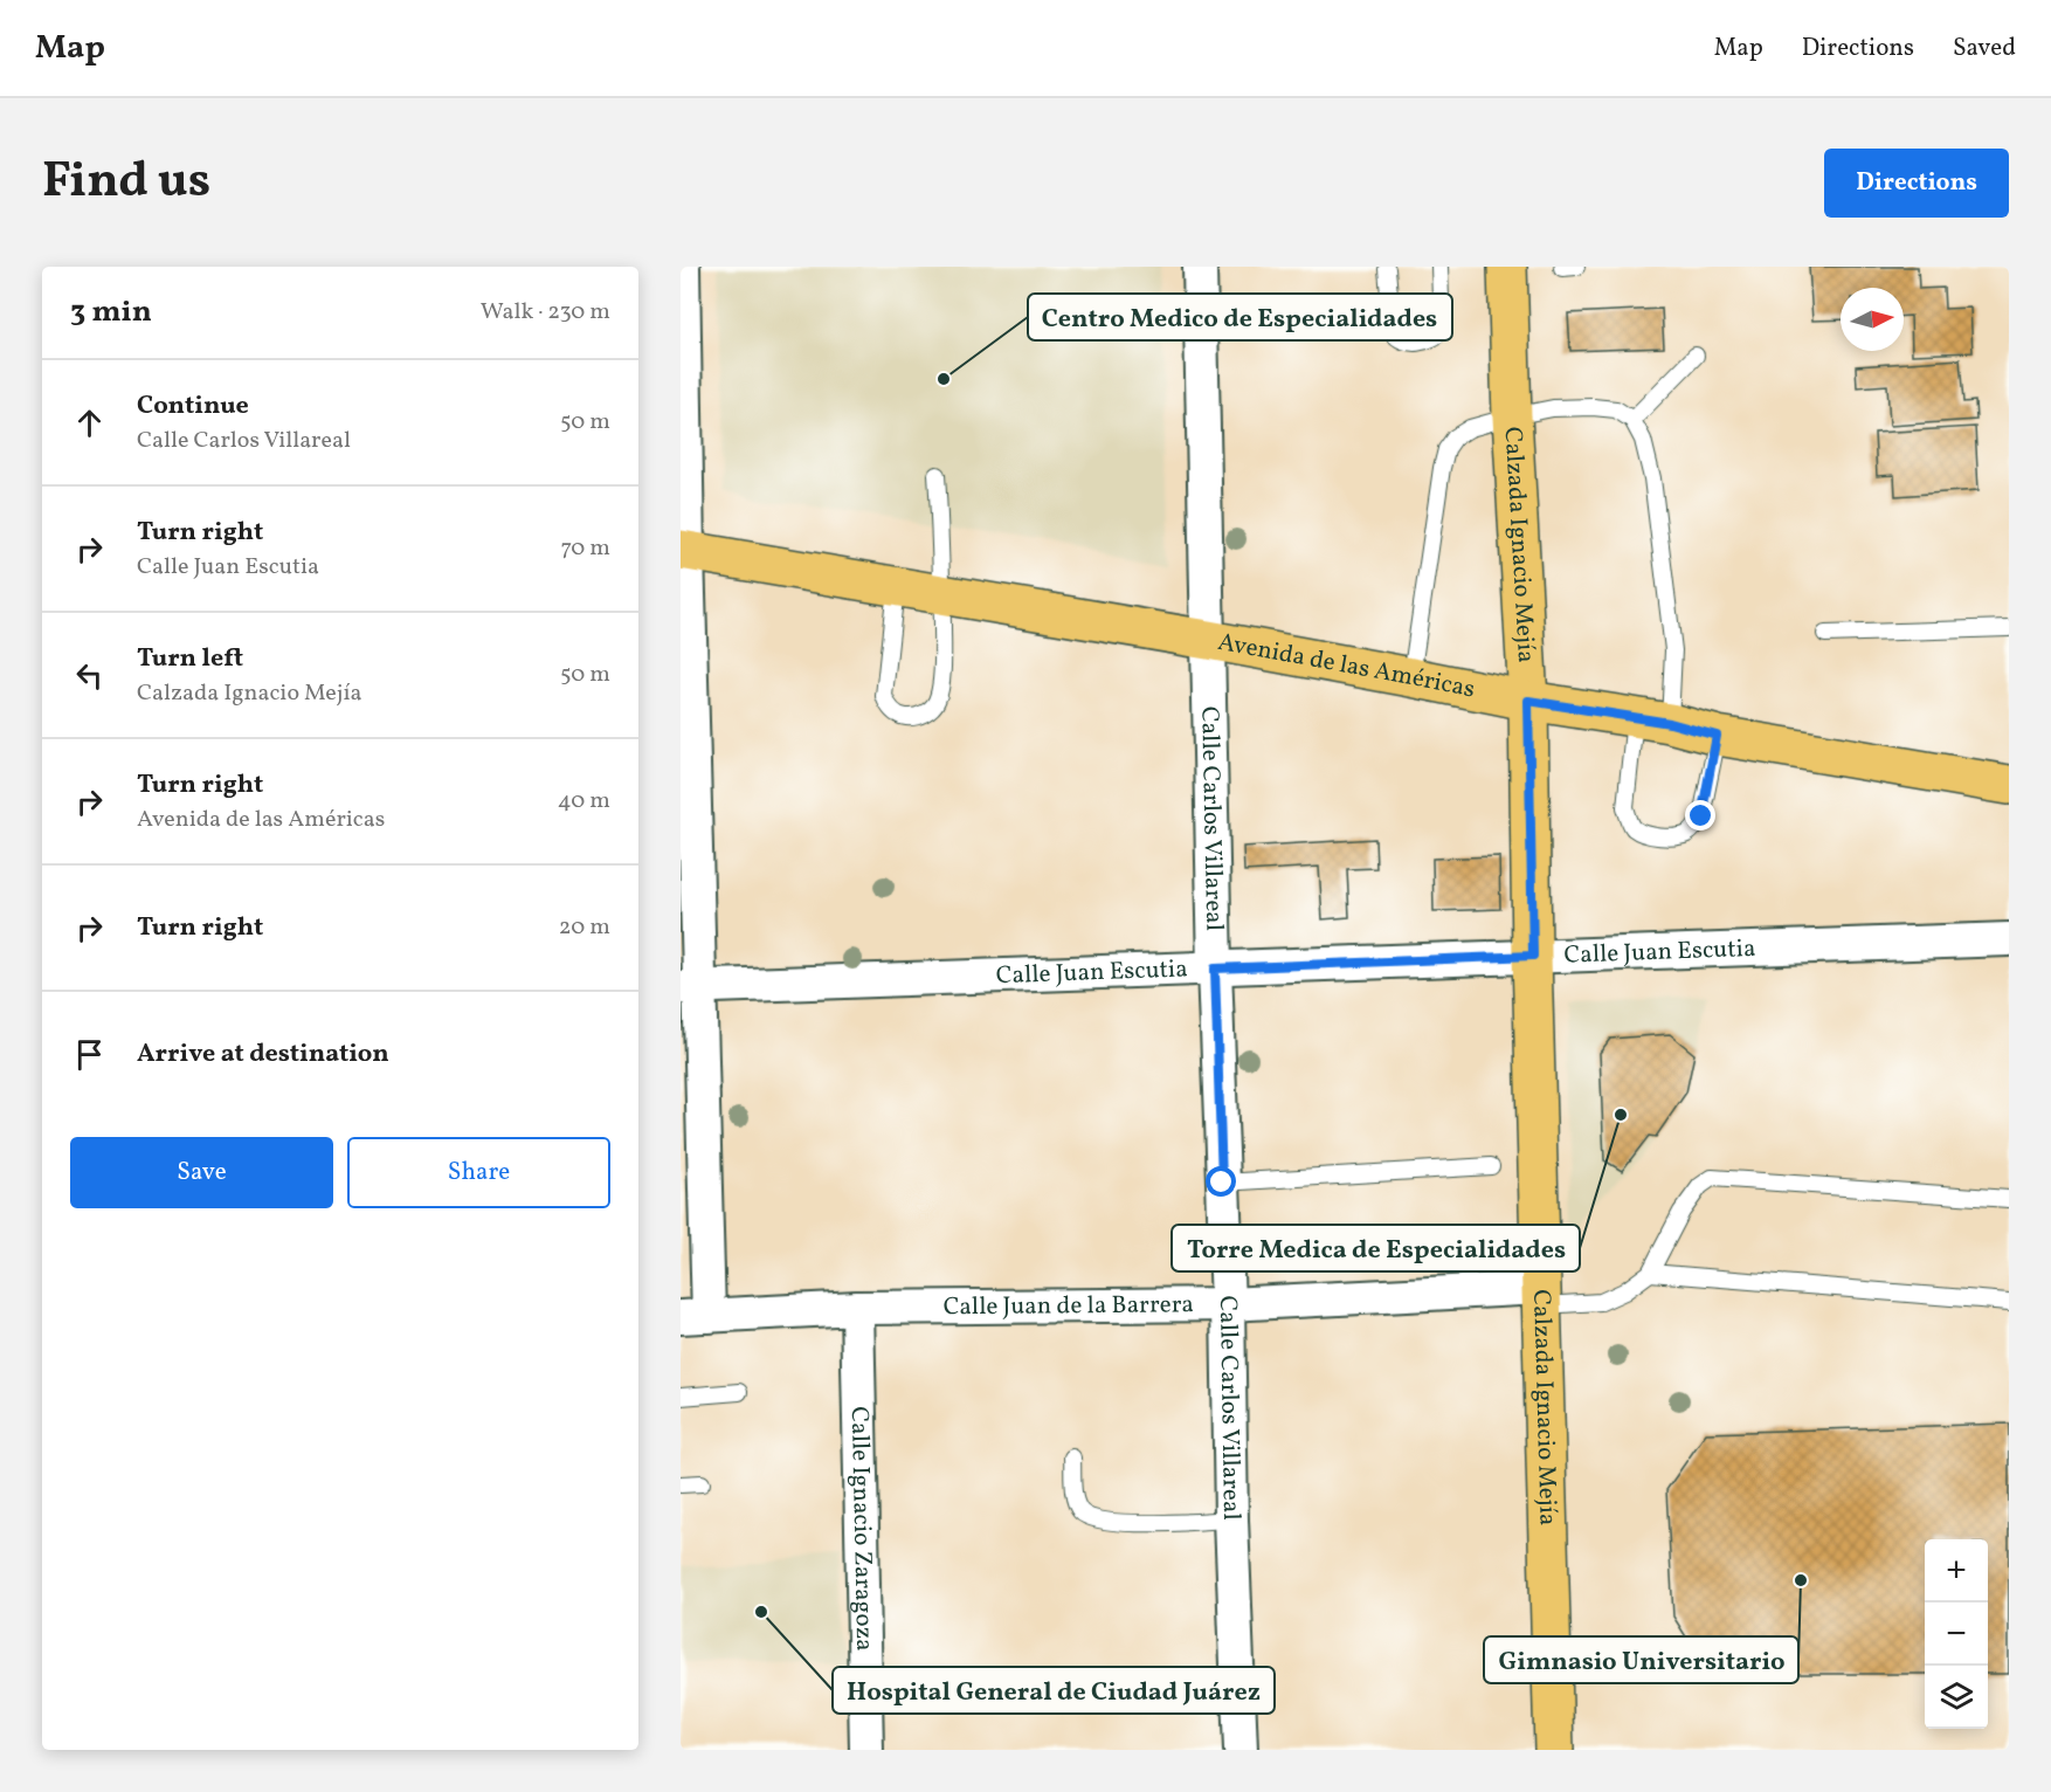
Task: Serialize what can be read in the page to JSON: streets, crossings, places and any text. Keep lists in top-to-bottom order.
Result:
{
  "streets": {
    "main road": ["Calzada Ignacio Mejía", "Avenida de las Américas"],
    "street": [
      "Calle Carlos Villareal",
      "Calle Juan Escutia",
      "Calle Juan de la Barrera",
      "Calle Ignacio Zaragoza"
    ]
  },
  "crossings": [
    ["Calzada Ignacio Mejía", "Avenida de las Américas"],
    ["Calzada Ignacio Mejía", "Calle Juan Escutia"],
    ["Calzada Ignacio Mejía", "Calle Juan de la Barrera"],
    ["Avenida de las Américas", "Calle Carlos Villareal"],
    ["Calle Carlos Villareal", "Calle Juan Escutia"],
    ["Calle Carlos Villareal", "Calle Juan de la Barrera"],
    ["Calle Juan de la Barrera", "Calle Ignacio Zaragoza"]
  ],
  "places": [
    "Centro Medico de Especialidades",
    "Torre Medica de Especialidades",
    "Gimnasio Universitario",
    "Hospital General de Ciudad Juárez"
  ],
  "north": "right",
  "page": {
    "header": "Map",
    "nav": ["Map", "Directions", "Saved"],
    "title": "Find us",
    "buttons": [
      "Directions",
      ["Save", "Share"]
    ],
    "heading": ["3 min", "Walk · 230 m"],
    "list": [
      ["Continue", "Calle Carlos Villareal", "50 m"],
      ["Turn right", "Calle Juan Escutia", "70 m"],
      ["Turn left", "Calzada Ignacio Mejía", "50 m"],
      ["Turn right", "Avenida de las Américas", "40 m"],
      ["Turn right", "20 m"],
      "Arrive at destination"
    ],
    "map_buttons": ["+", "−"]
  }
}
